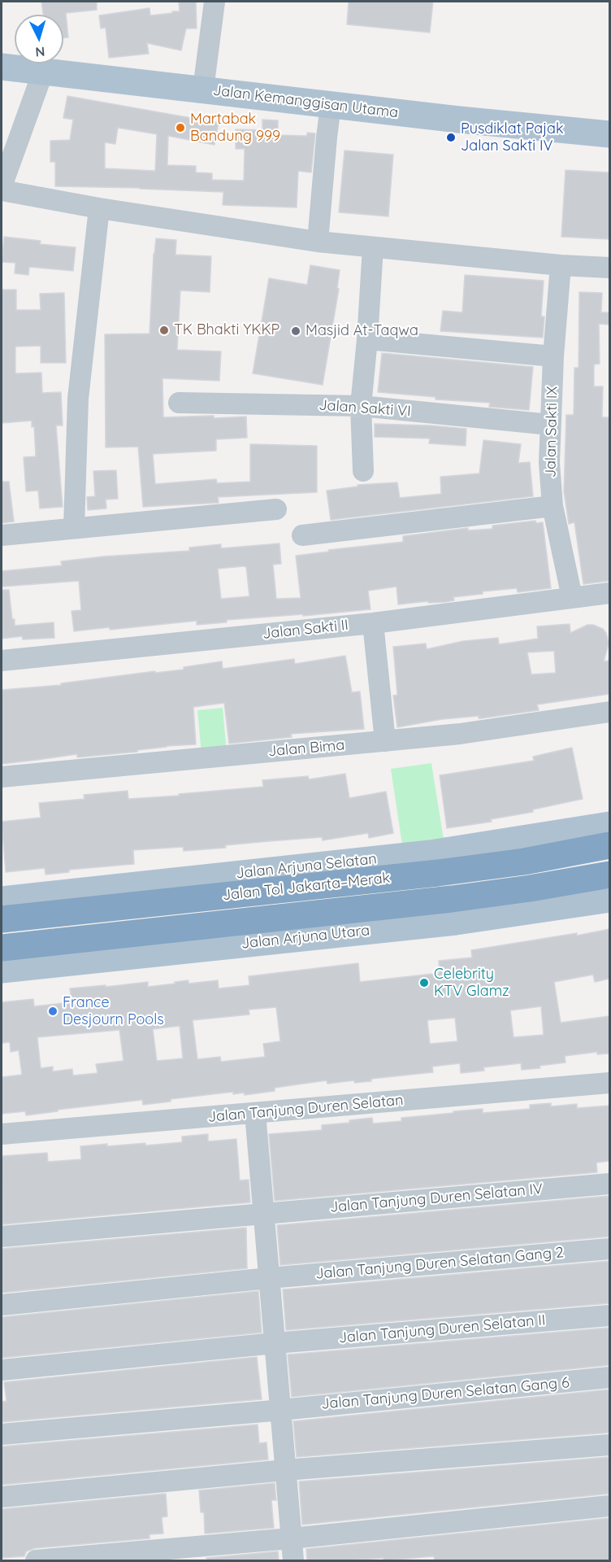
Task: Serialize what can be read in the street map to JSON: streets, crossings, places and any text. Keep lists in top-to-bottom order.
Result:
{
  "streets": {
    "highway": ["Jalan Tol Jakarta–Merak"],
    "main road": ["Jalan Kemanggisan Utama", "Jalan Arjuna Selatan", "Jalan Arjuna Utara"],
    "street": [
      "Jalan Sakti VI",
      "Jalan Sakti IX",
      "Jalan Sakti II",
      "Jalan Bima",
      "Jalan Tanjung Duren Selatan",
      "Jalan Tanjung Duren Selatan IV",
      "Jalan Tanjung Duren Selatan Gang 2",
      "Jalan Tanjung Duren Selatan II",
      "Jalan Tanjung Duren Selatan Gang 6"
    ]
  },
  "crossings": [
    ["Jalan Sakti VI", "Jalan Sakti IX"],
    ["Jalan Sakti IX", "Jalan Sakti II"]
  ],
  "places": [
    "Martabak Bandung 999",
    "Pusdiklat Pajak Jalan Sakti IV",
    "TK Bhakti YKKP",
    "Masjid At-Taqwa",
    "Celebrity KTV Glamz",
    "France Desjourn Pools"
  ],
  "north": "bottom"
}
